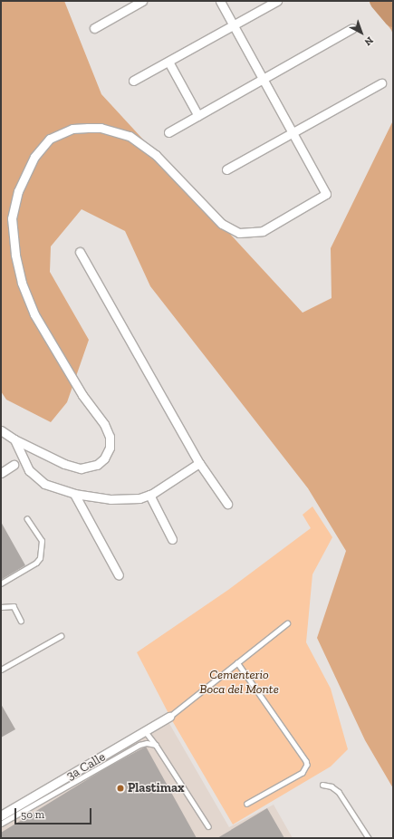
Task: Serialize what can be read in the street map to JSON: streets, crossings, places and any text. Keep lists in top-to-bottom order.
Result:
{
  "streets": {
    "street": ["3a Calle"]
  },
  "parks": ["Cementerio Boca del Monte"],
  "places": ["Plastimax"],
  "scale_bar": "50 m",
  "north": "bottom right"
}
